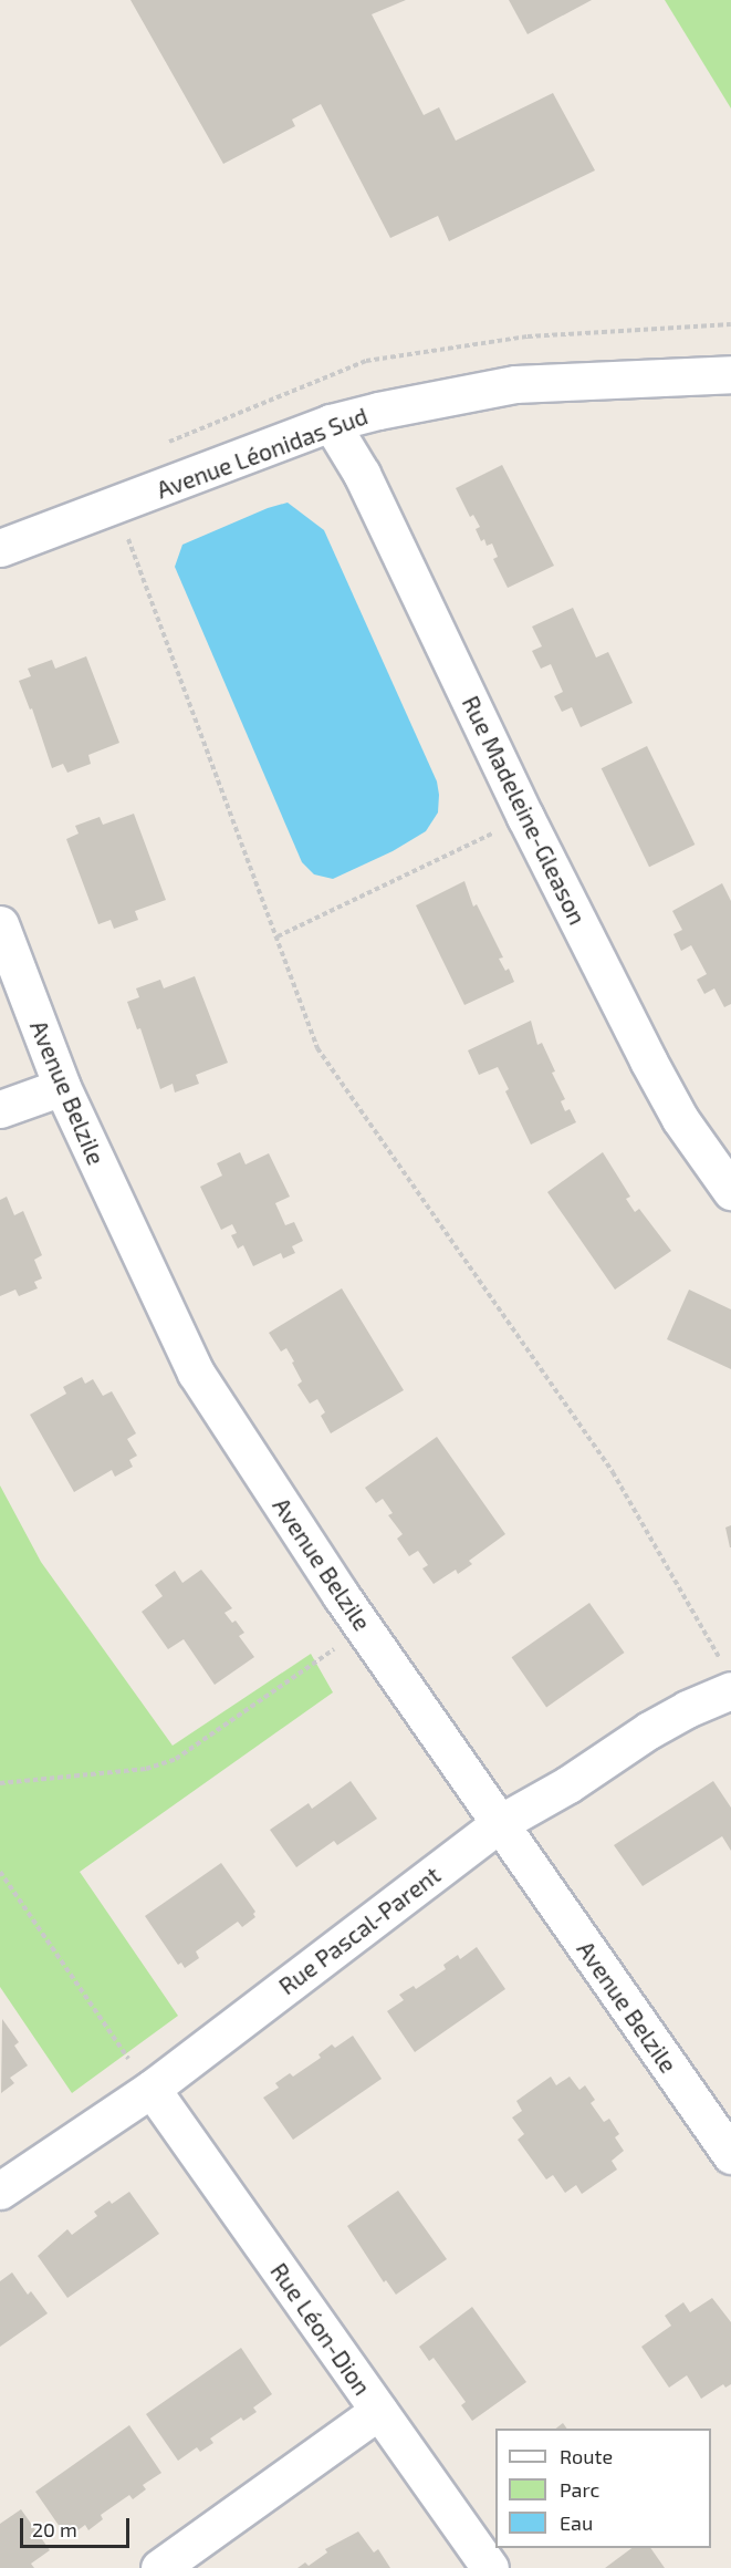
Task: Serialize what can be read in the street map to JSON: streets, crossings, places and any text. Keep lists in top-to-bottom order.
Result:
{
  "streets": {
    "street": [
      "Avenue Léonidas Sud",
      "Rue Madeleine-Gleason",
      "Avenue Belzile",
      "Rue Pascal-Parent",
      "Rue Léon-Dion"
    ]
  },
  "crossings": [
    ["Avenue Léonidas Sud", "Rue Madeleine-Gleason"],
    ["Avenue Belzile", "Rue Pascal-Parent"],
    ["Rue Pascal-Parent", "Rue Léon-Dion"]
  ],
  "legend": ["Route", "Parc", "Eau"],
  "scale_bar": "20 m"
}
